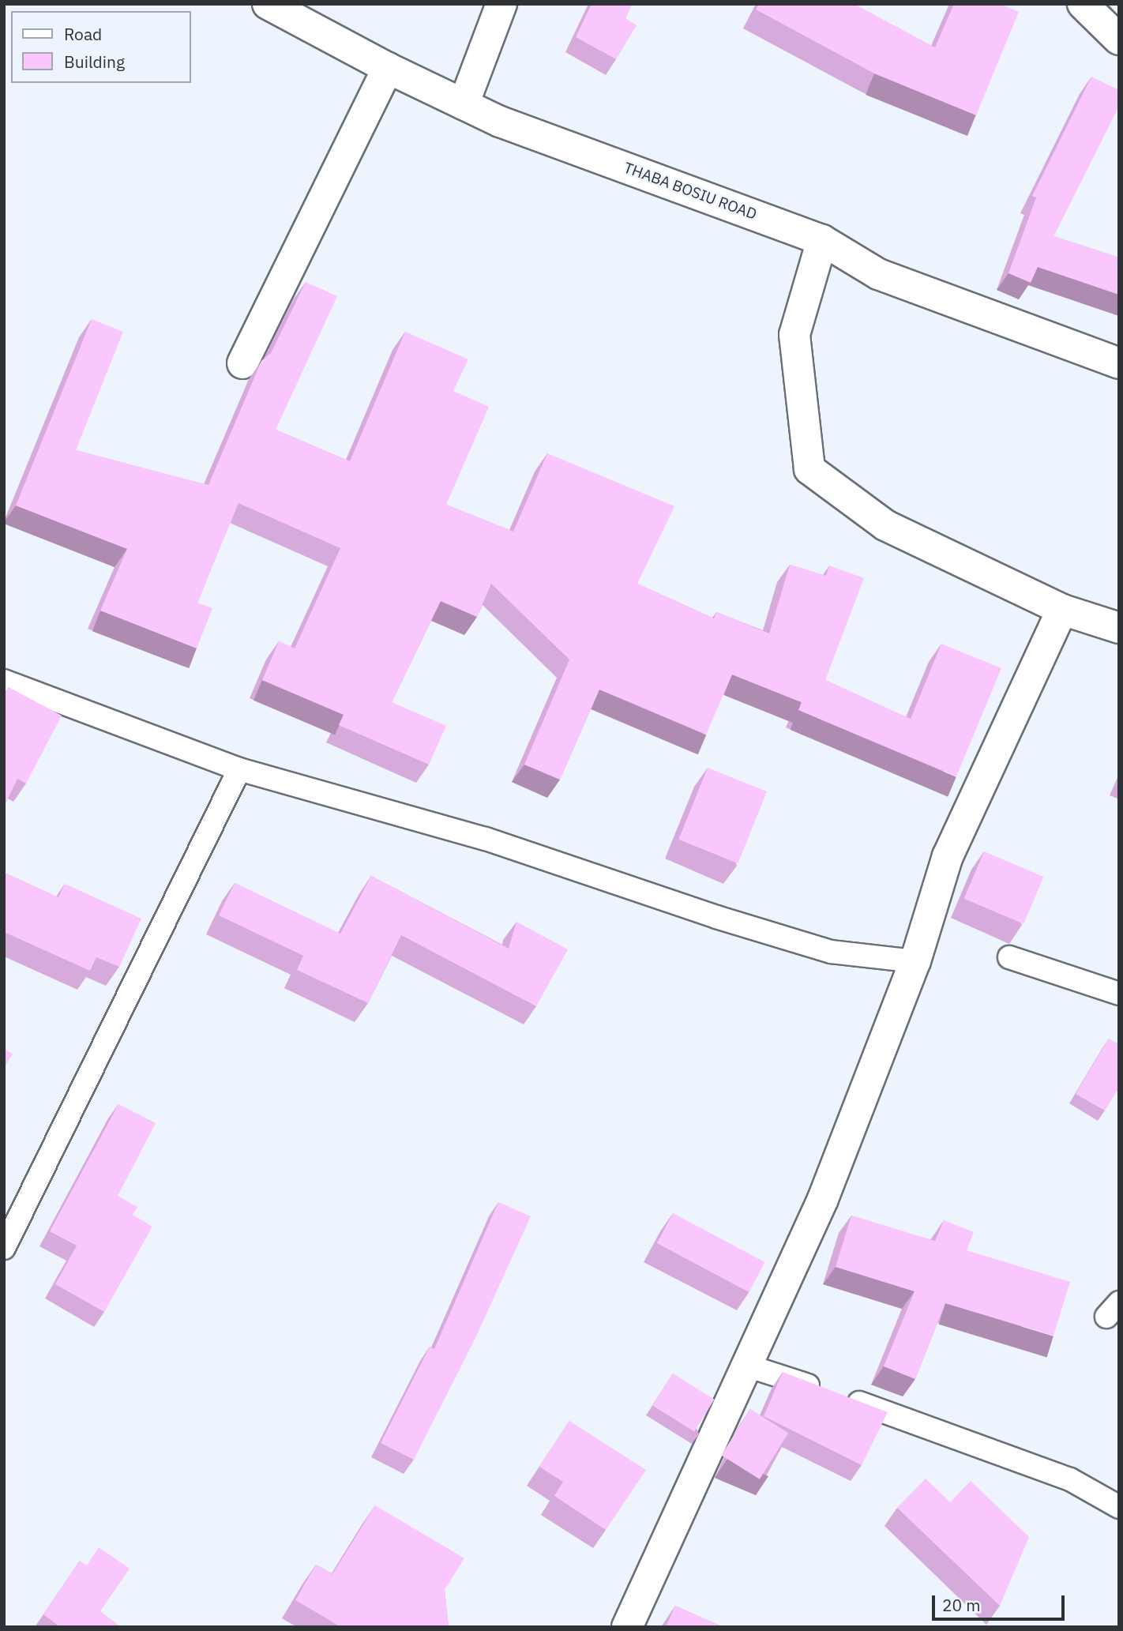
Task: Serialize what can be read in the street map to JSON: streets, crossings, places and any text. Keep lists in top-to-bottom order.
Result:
{
  "streets": {
    "street": ["THABA BOSIU ROAD"]
  },
  "legend": ["Road", "Building"],
  "scale_bar": "20 m"
}
